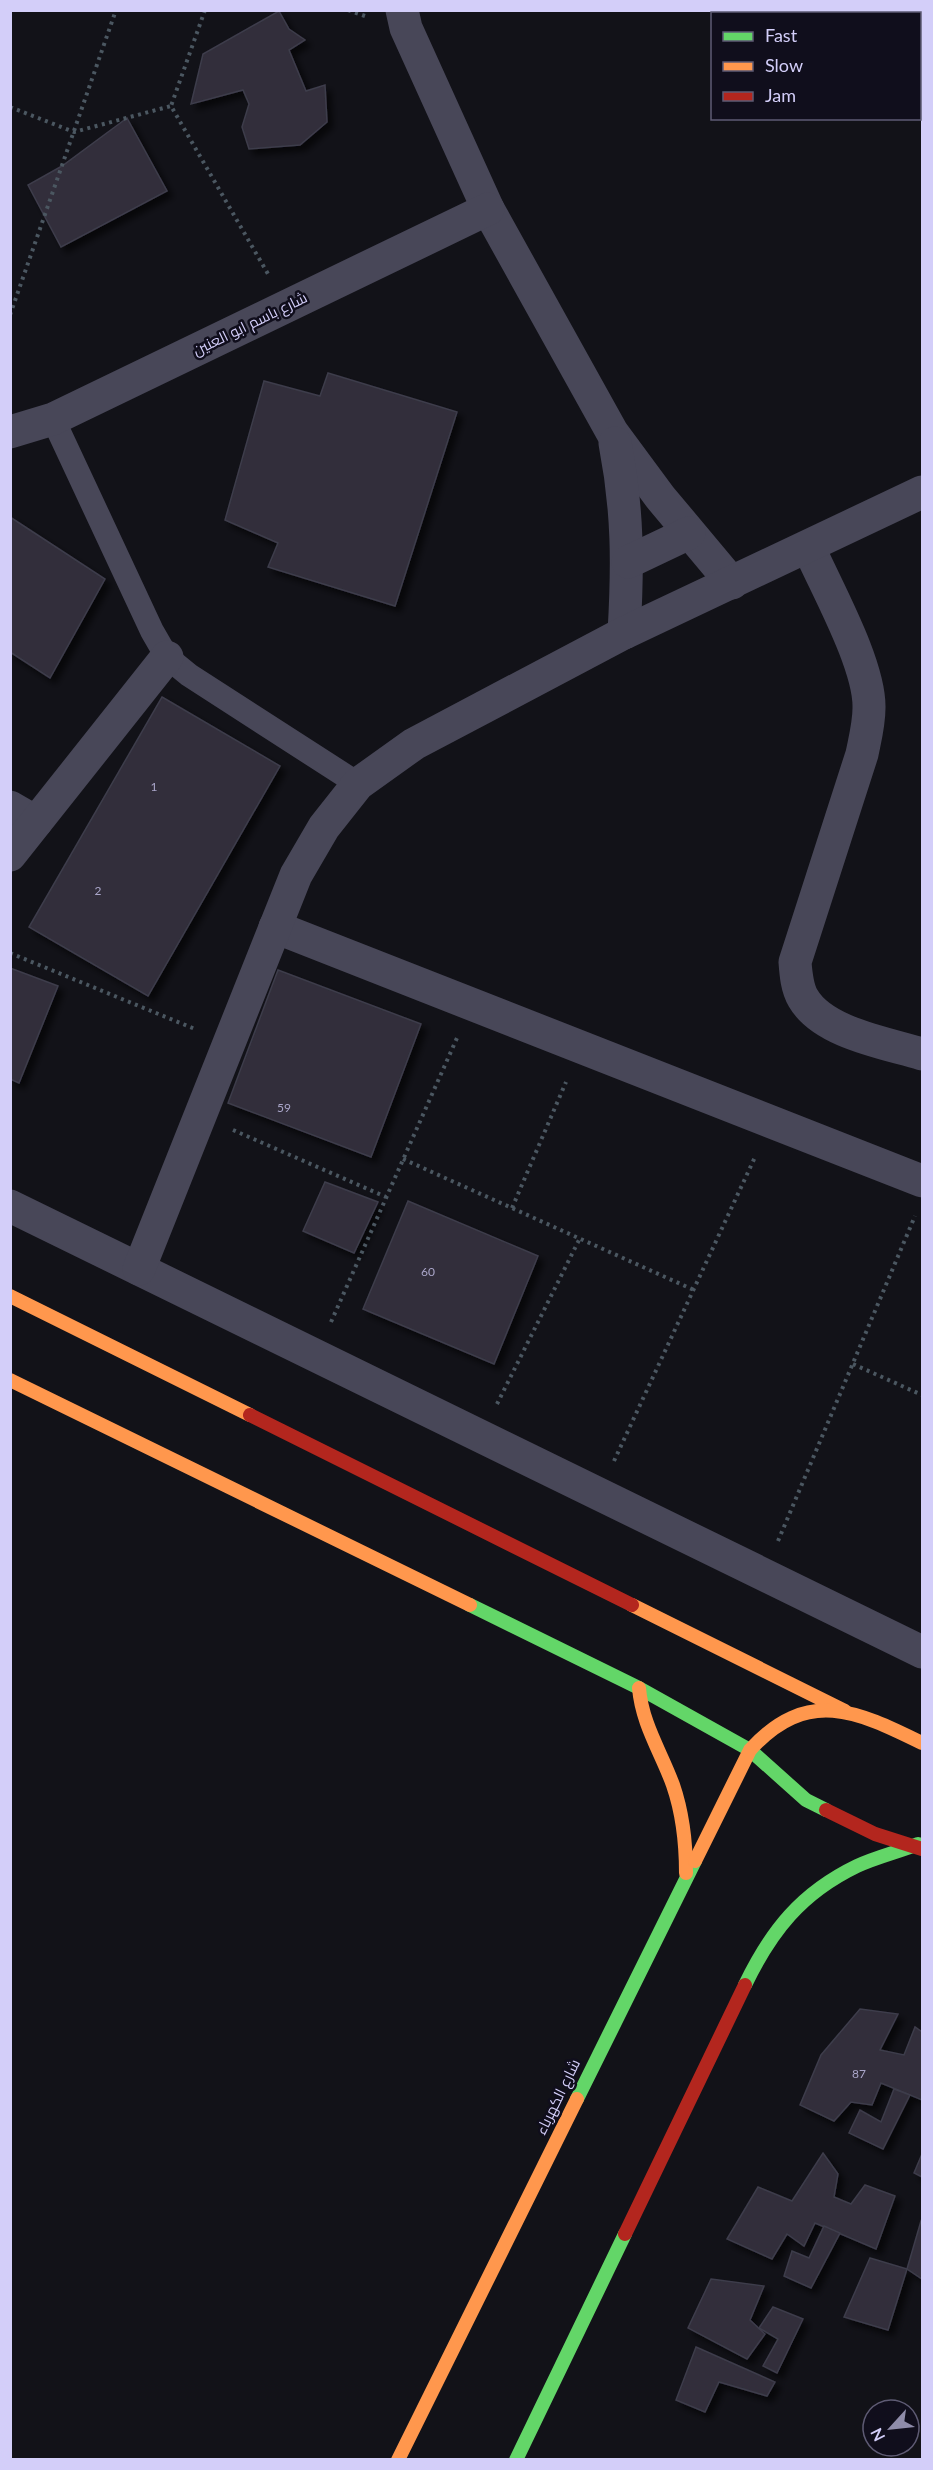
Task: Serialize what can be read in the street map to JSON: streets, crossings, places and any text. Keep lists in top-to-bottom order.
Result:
{
  "streets": {
    "street": ["شارع باسم ابو العنين", "شارع الكهرباء"]
  },
  "house_numbers": [
    "1",
    "2",
    "59",
    "60",
    "87"
  ],
  "legend": ["Fast", "Slow", "Jam"],
  "north": "bottom left"
}
